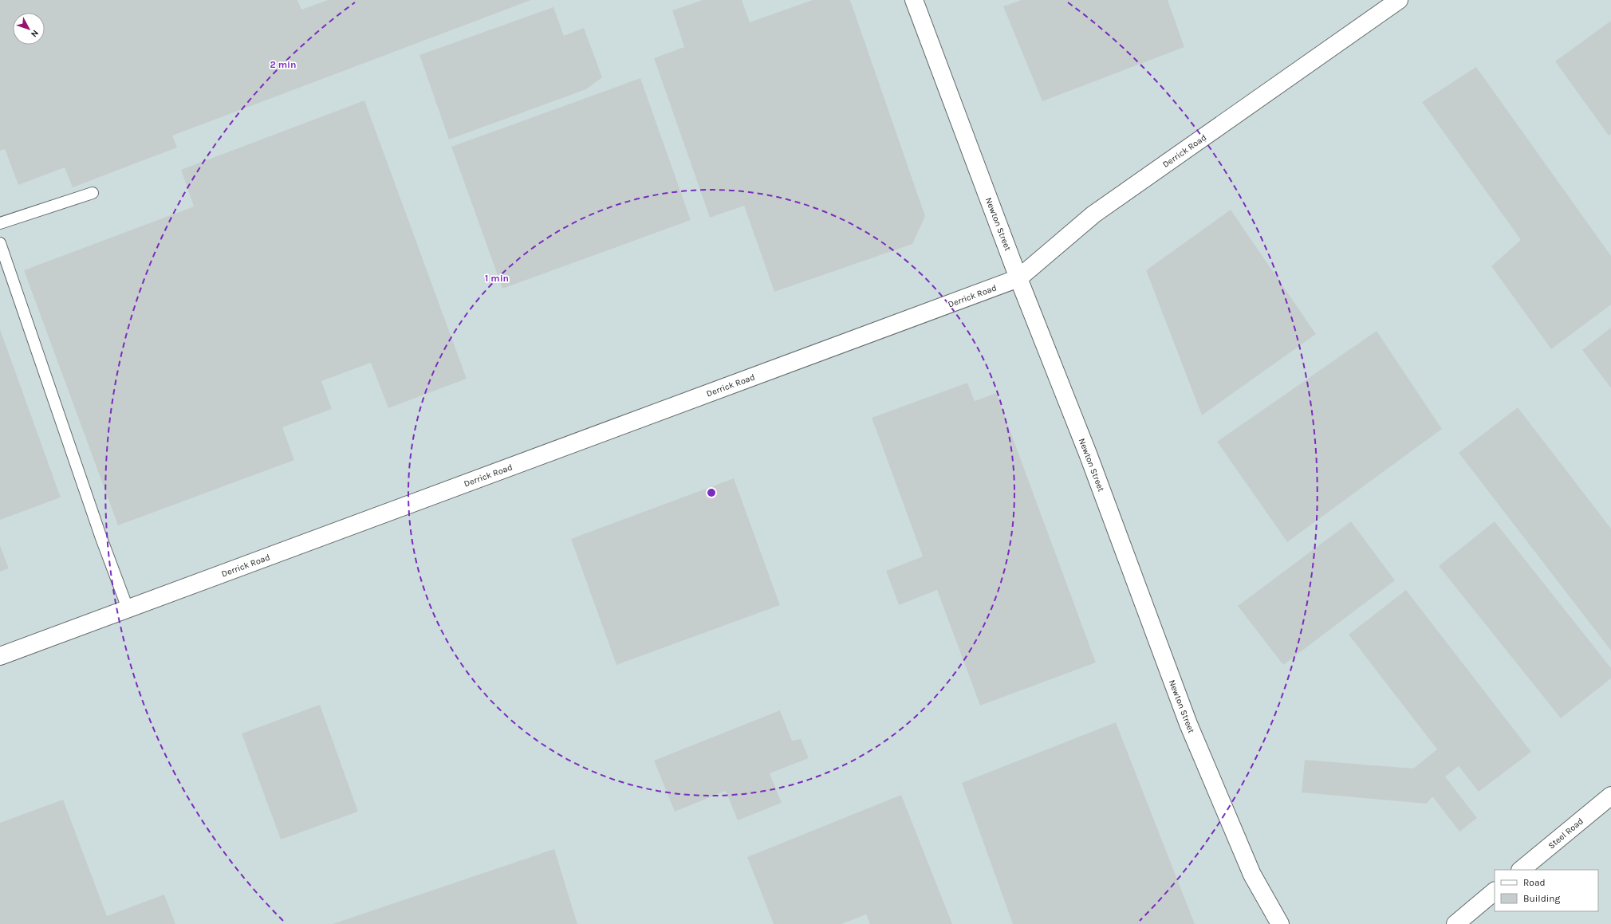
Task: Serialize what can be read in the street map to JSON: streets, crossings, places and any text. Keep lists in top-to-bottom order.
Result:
{
  "streets": {
    "street": ["Derrick Road", "Newton Street", "Steel Road"]
  },
  "crossings": [
    ["Derrick Road", "Newton Street"]
  ],
  "legend": ["Road", "Building"],
  "north": "bottom right",
  "rings": ["2 min", "1 min"]
}
